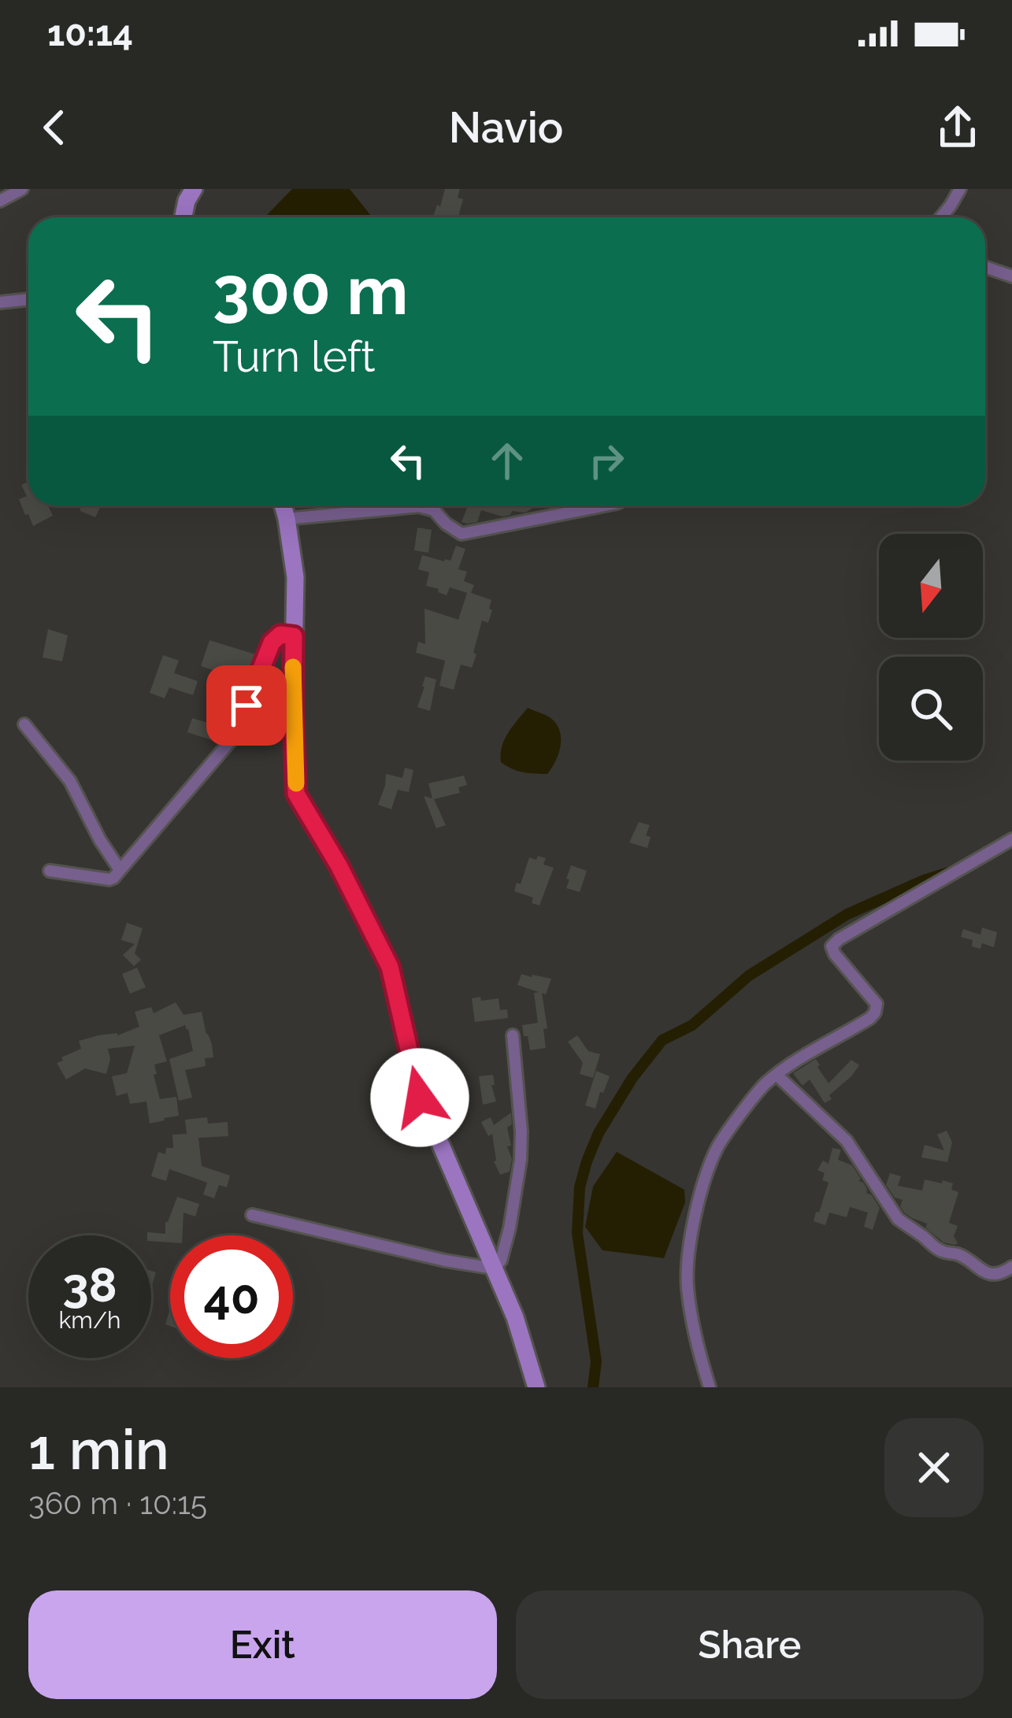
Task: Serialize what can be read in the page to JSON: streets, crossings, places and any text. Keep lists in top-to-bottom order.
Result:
{
  "north": "bottom",
  "page": {
    "status": "10:14",
    "header": "Navio",
    "turn": ["300 m", "Turn left"],
    "speed": "38 km/h",
    "limit": "40",
    "heading": ["1 min", "360 m · 10:15"],
    "buttons": ["Exit", "Share"]
  }
}
